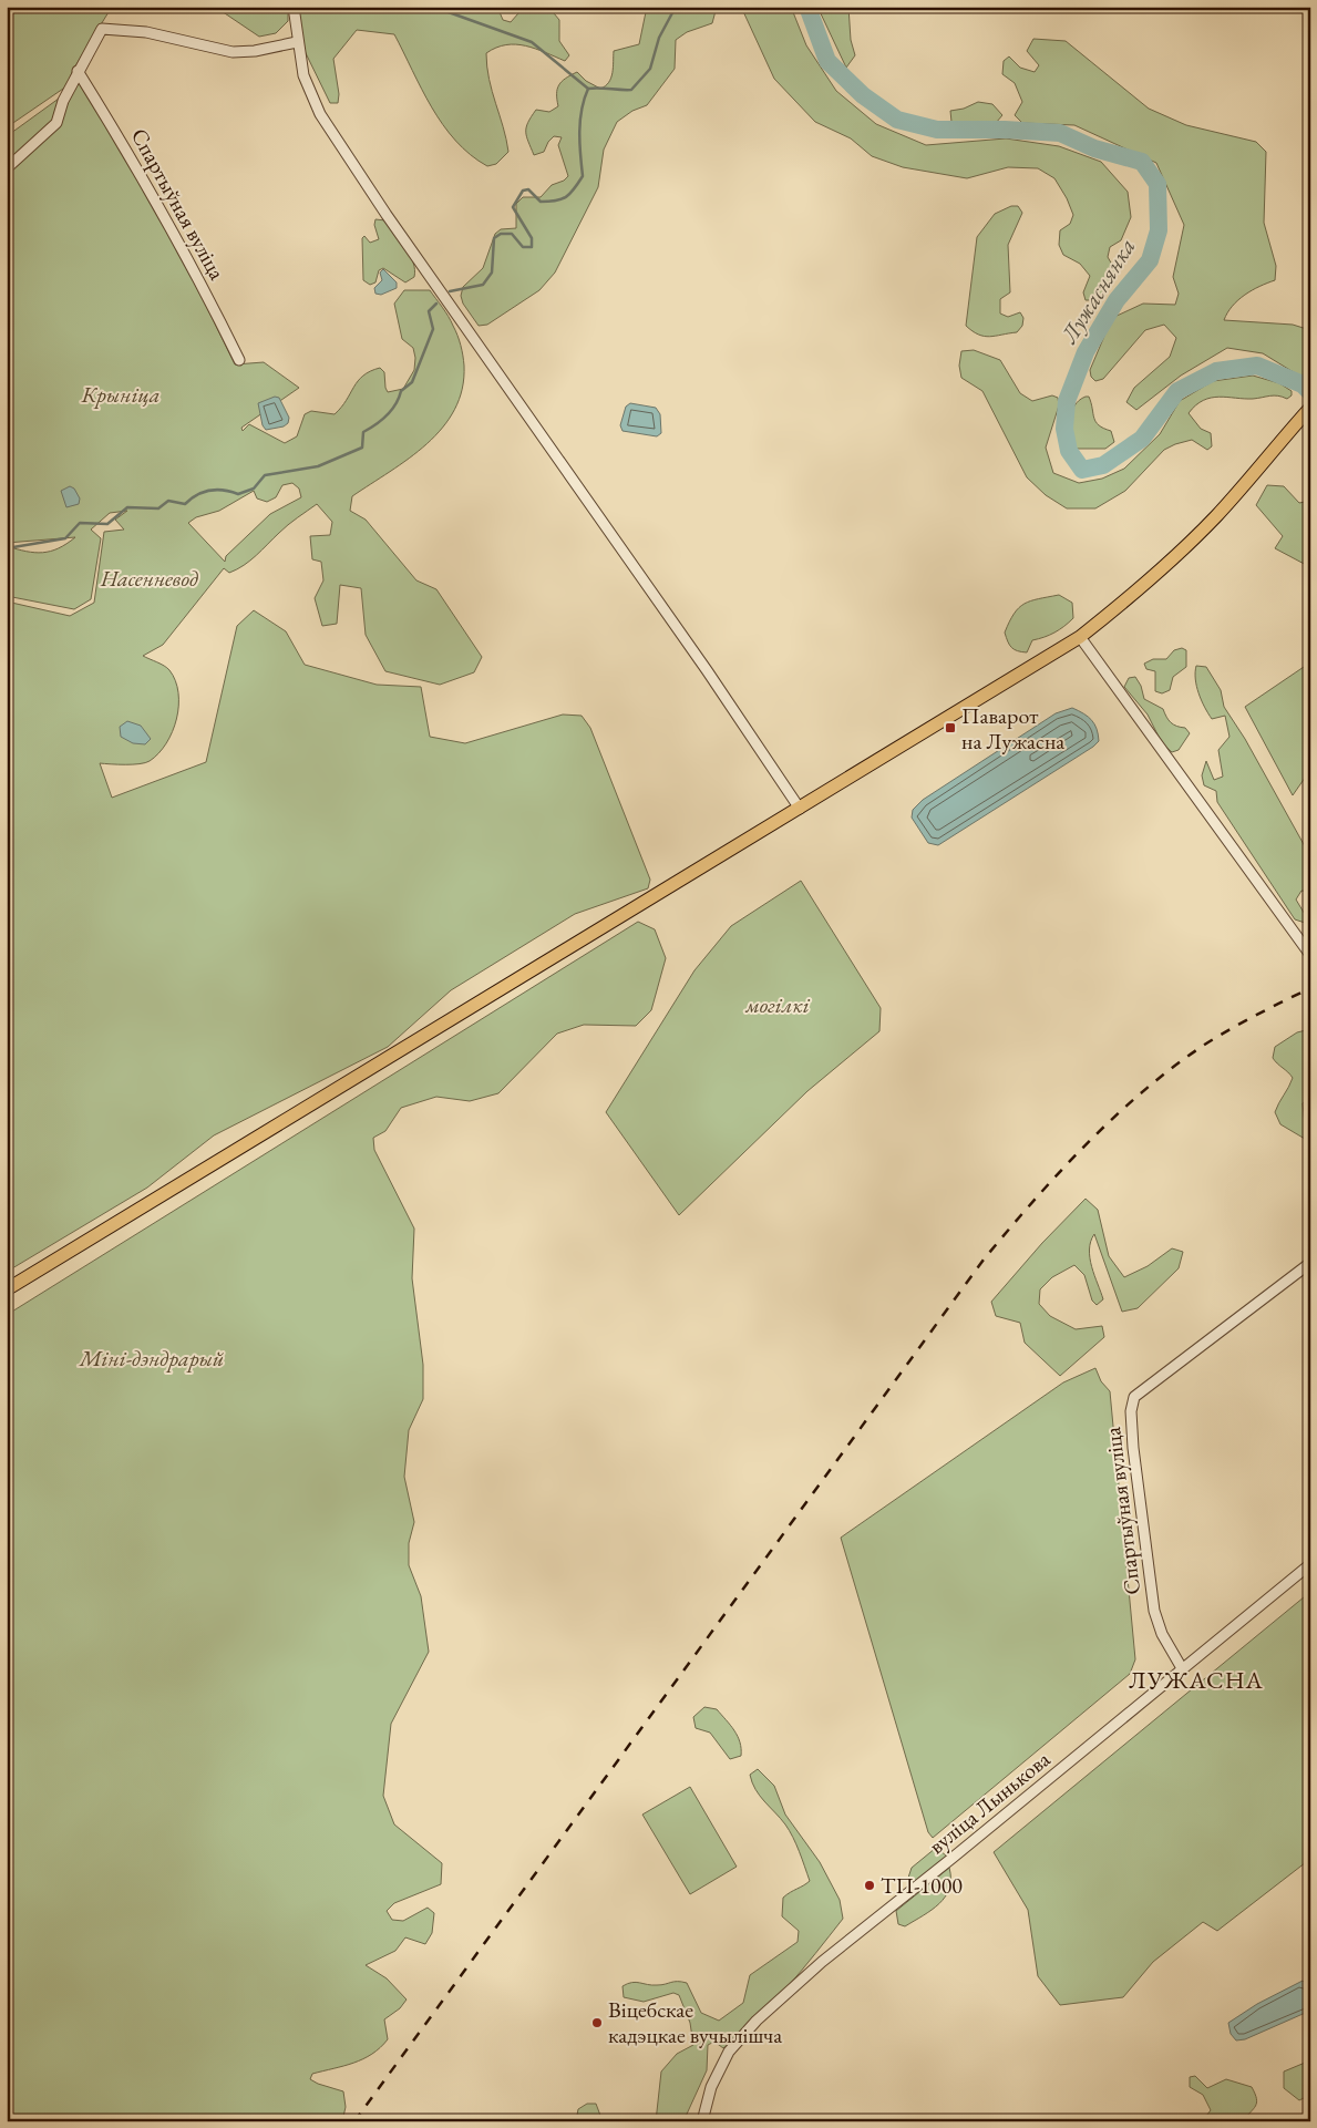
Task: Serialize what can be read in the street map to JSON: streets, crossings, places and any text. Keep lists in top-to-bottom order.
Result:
{
  "streets": {
    "street": ["Спартыўная вуліца", "вуліца Лынькова"]
  },
  "crossings": [
    ["Спартыўная вуліца", "вуліца Лынькова"]
  ],
  "districts": ["ЛУЖАСНА"],
  "water": ["Лужаснянка"],
  "parks": [
    "Крыніца",
    "Насенневод",
    "могілкі",
    "Міні-дэндрарый"
  ],
  "places": {
    "transit": ["Паварот на Лужасна"],
    "other": ["ТП-1000", "Віцебскае кадэцкае вучылішча"]
  }
}
